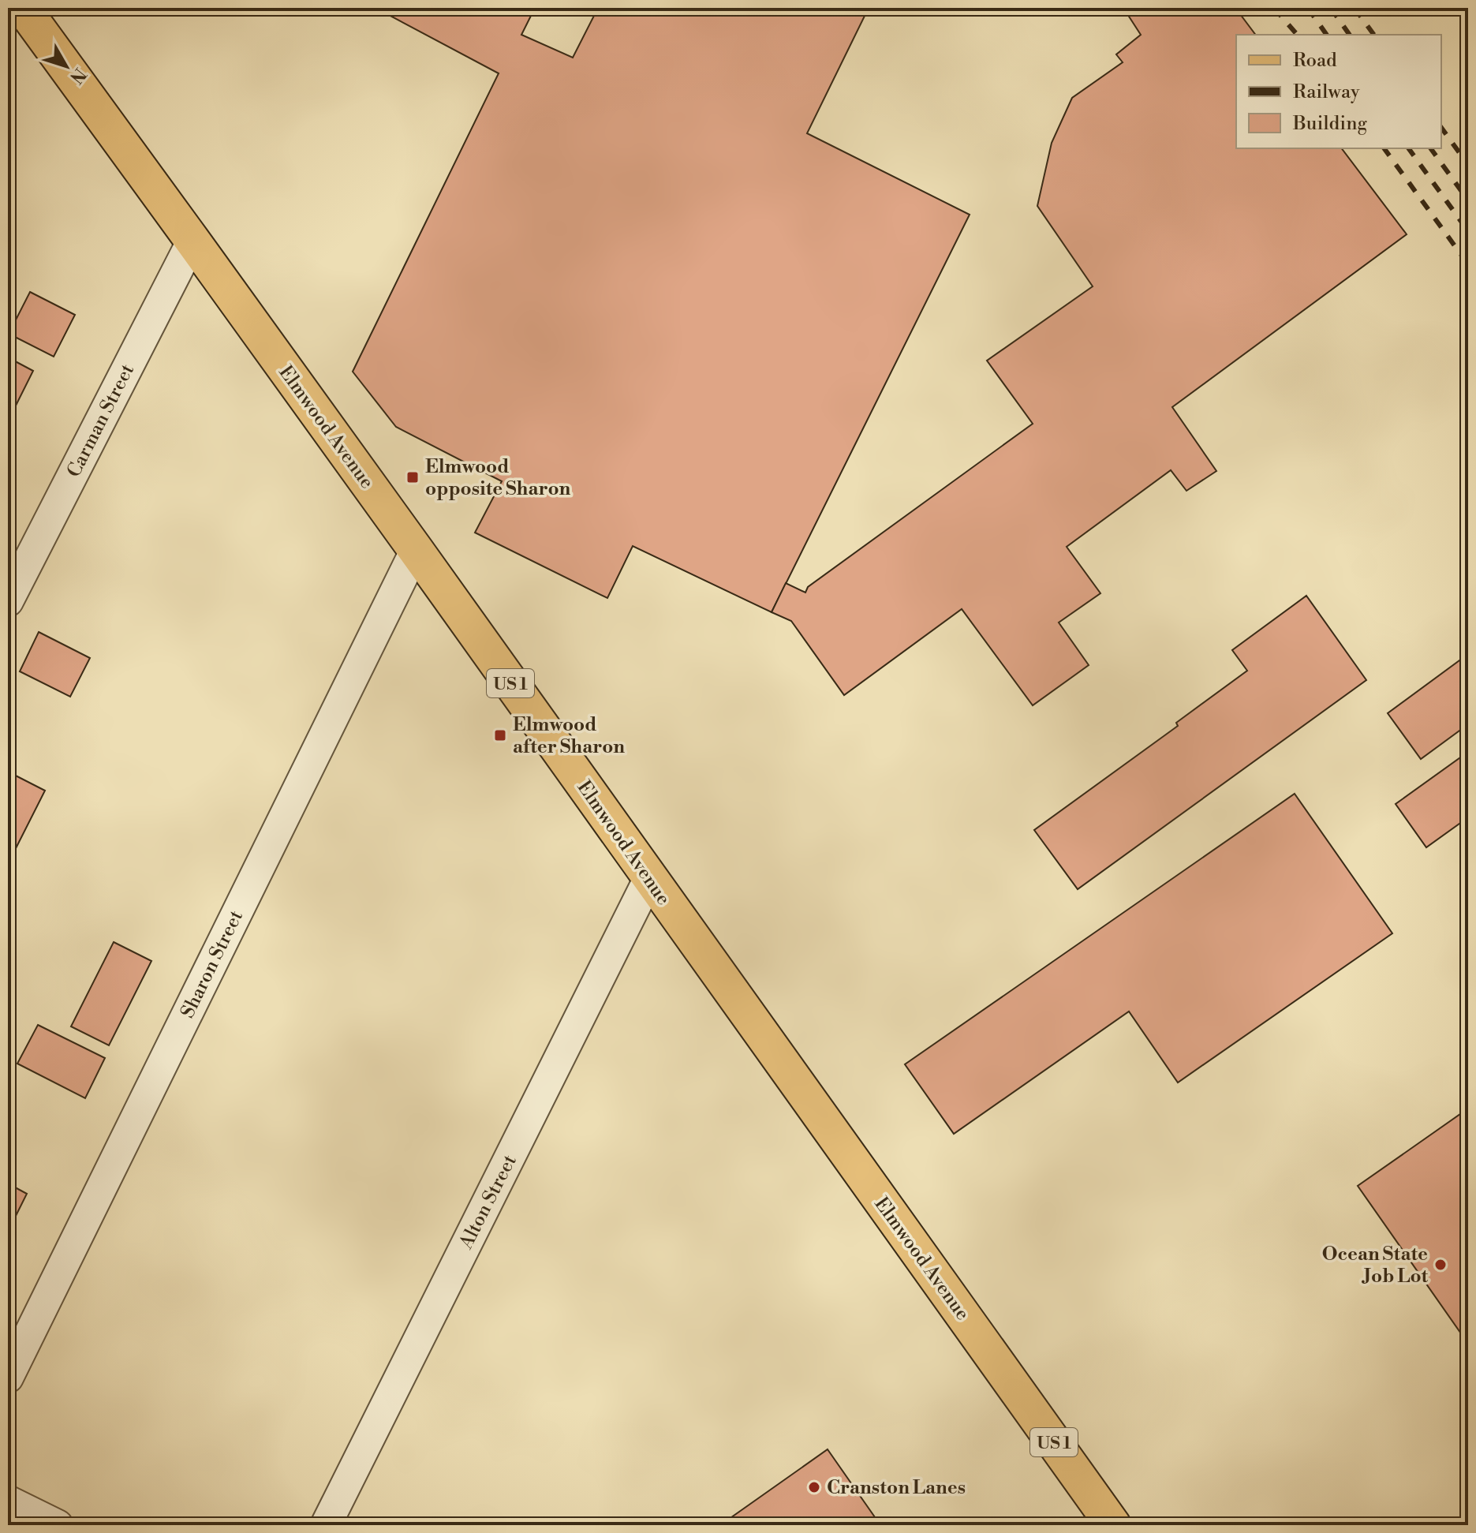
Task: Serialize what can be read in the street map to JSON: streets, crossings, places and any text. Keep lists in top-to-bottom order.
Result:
{
  "streets": {
    "main road": ["Elmwood Avenue", "US 1"],
    "street": ["Carman Street", "Sharon Street", "Alton Street"]
  },
  "crossings": [
    ["Carman Street", "Elmwood Avenue"],
    ["Elmwood Avenue", "Sharon Street"],
    ["Elmwood Avenue", "Alton Street"]
  ],
  "places": {
    "transit": ["Elmwood opposite Sharon", "Elmwood after Sharon"],
    "other": ["Ocean State Job Lot", "Cranston Lanes"]
  },
  "legend": ["Road", "Railway", "Building"],
  "north": "bottom right"
}
